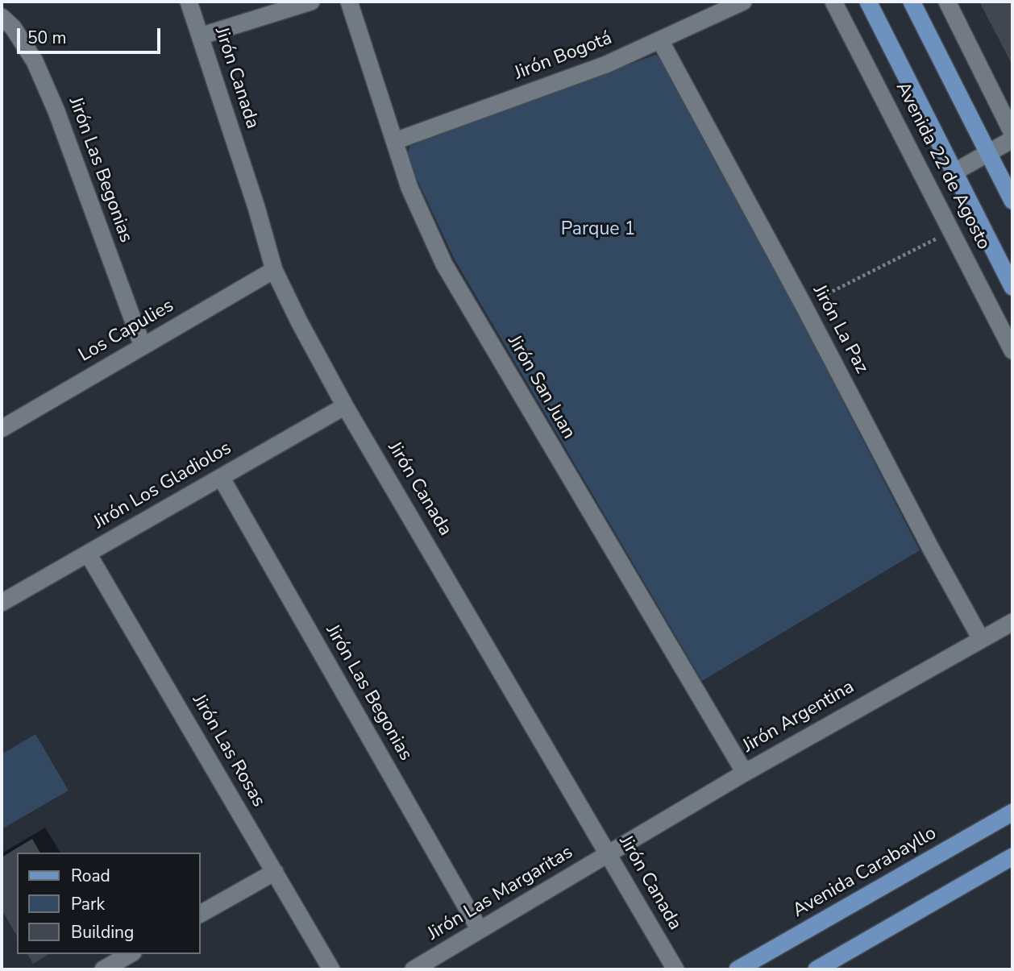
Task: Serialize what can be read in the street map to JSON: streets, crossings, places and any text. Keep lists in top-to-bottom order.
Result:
{
  "streets": {
    "main road": ["Avenida 22 de Agosto", "Avenida Carabayllo"],
    "street": [
      "Jirón Bogotá",
      "Jirón Canada",
      "Jirón Las Begonias",
      "Jirón La Paz",
      "Los Capulies",
      "Jirón San Juan",
      "Jirón Los Gladiolos",
      "Jirón Argentina",
      "Jirón Las Rosas",
      "Jirón Las Margaritas"
    ]
  },
  "crossings": [
    ["Jirón Bogotá", "Jirón La Paz"],
    ["Jirón Bogotá", "Jirón San Juan"],
    ["Jirón Canada", "Los Capulies"],
    ["Jirón Canada", "Jirón Los Gladiolos"],
    ["Jirón Canada", "Jirón Argentina"],
    ["Jirón Canada", "Jirón Las Margaritas"],
    ["Jirón Las Begonias", "Los Capulies"],
    ["Jirón Las Begonias", "Jirón Los Gladiolos"],
    ["Jirón Las Begonias", "Jirón Las Margaritas"],
    ["Jirón La Paz", "Jirón Argentina"],
    ["Jirón San Juan", "Jirón Argentina"],
    ["Jirón Los Gladiolos", "Jirón Las Rosas"],
    ["Jirón Argentina", "Jirón Las Margaritas"]
  ],
  "parks": ["Parque 1"],
  "legend": ["Road", "Park", "Building"],
  "scale_bar": "50 m"
}
